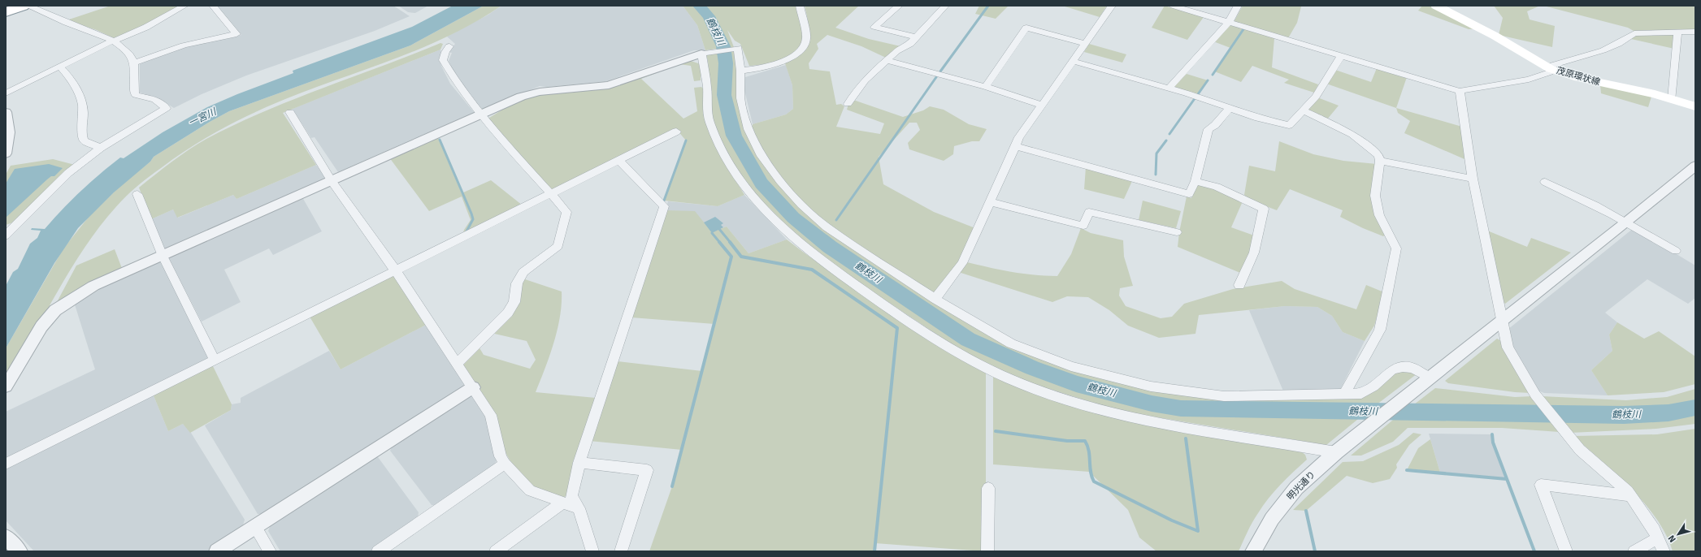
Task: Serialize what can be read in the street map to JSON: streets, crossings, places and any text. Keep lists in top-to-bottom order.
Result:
{
  "streets": {
    "main road": ["茂原環状線"],
    "street": ["明光通り"]
  },
  "water": ["鶴枝川", "一宮川"],
  "north": "bottom left"
}
